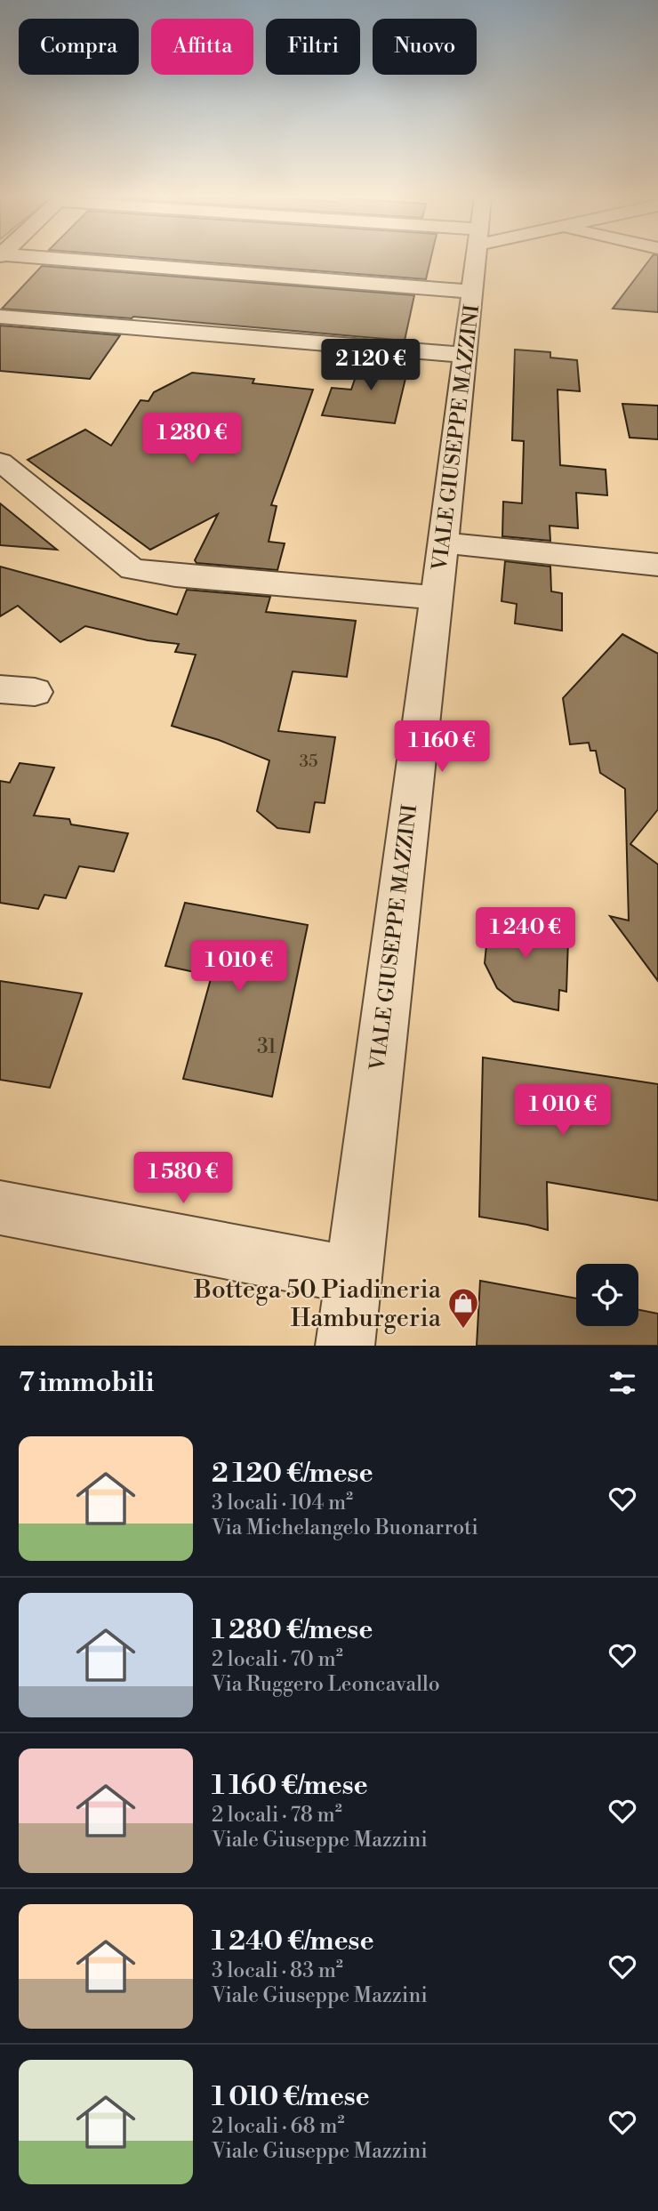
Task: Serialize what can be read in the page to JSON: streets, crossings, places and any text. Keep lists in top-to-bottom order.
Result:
{
  "streets": {
    "street": ["VIALE GIUSEPPE MAZZINI"]
  },
  "places": {
    "shop": ["Bottega 50 Piadineria Hamburgeria"]
  },
  "house_numbers": ["35", "31"],
  "page": {
    "chip": [
      "Compra",
      "Affitta",
      "Filtri",
      "Nuovo"
    ],
    "price": [
      "2 120 €",
      "1 280 €",
      "1 160 €",
      "1 240 €",
      "1 010 €",
      "1 010 €",
      "1 580 €"
    ],
    "heading": "7 immobili",
    "list": [
      {
        "name": "2 120 €/mese",
        "note": "3 locali · 104 m² · Via Michelangelo Buonarroti"
      },
      {
        "name": "1 280 €/mese",
        "note": "2 locali · 70 m² · Via Ruggero Leoncavallo"
      },
      {
        "name": "1 160 €/mese",
        "note": "2 locali · 78 m² · Viale Giuseppe Mazzini"
      },
      {
        "name": "1 240 €/mese",
        "note": "3 locali · 83 m² · Viale Giuseppe Mazzini"
      },
      {
        "name": "1 010 €/mese",
        "note": "2 locali · 68 m² · Viale Giuseppe Mazzini"
      }
    ]
  }
}
